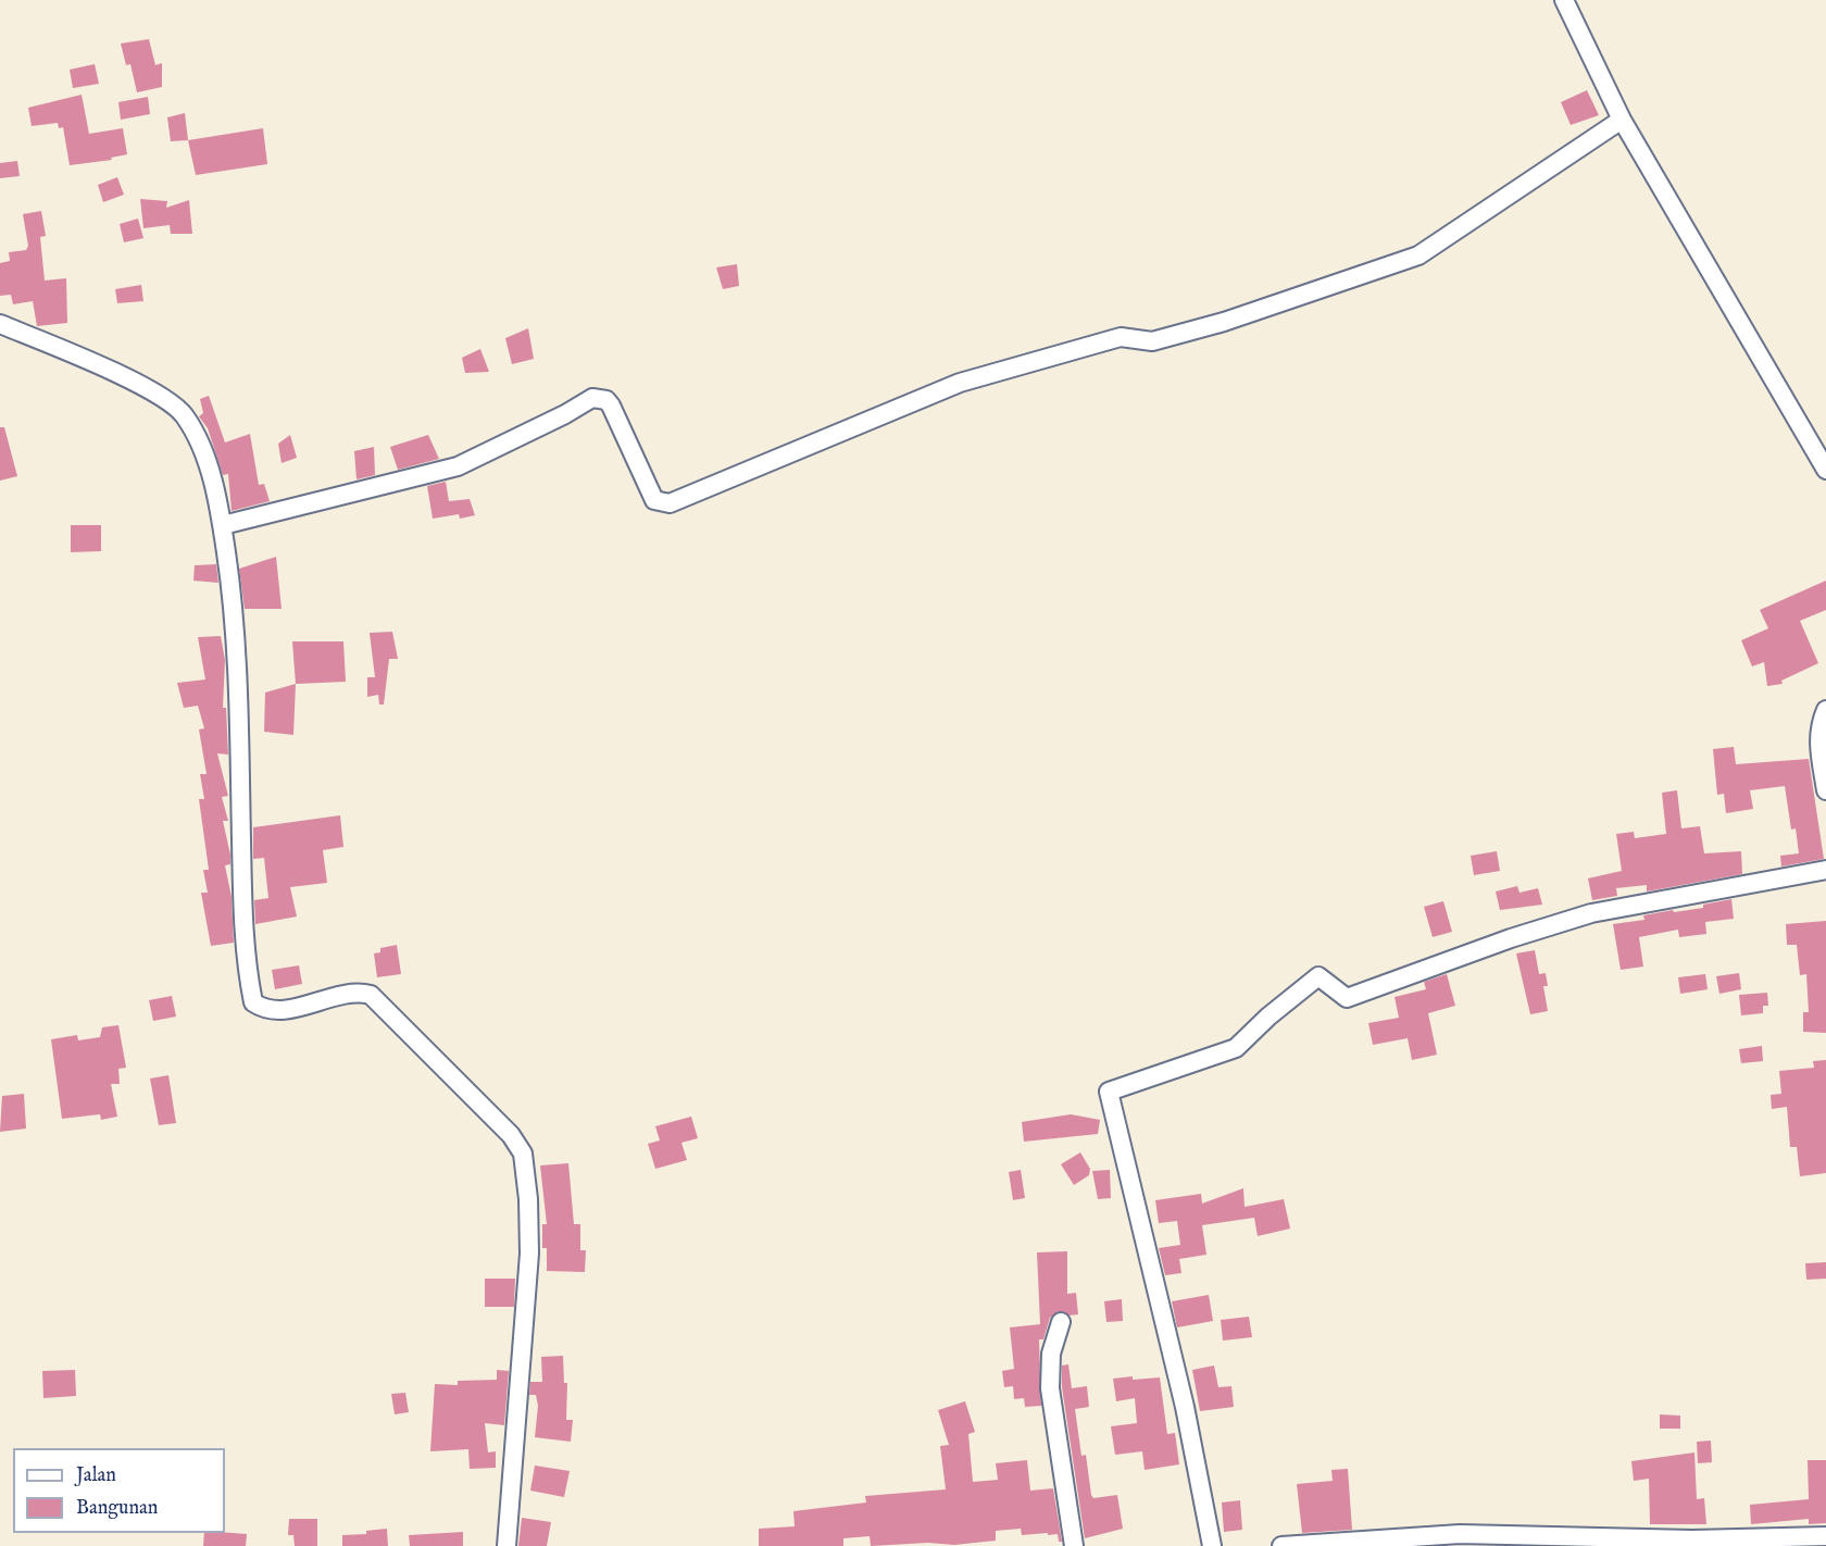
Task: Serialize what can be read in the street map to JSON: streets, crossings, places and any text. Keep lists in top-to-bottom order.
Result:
{
  "legend": ["Jalan", "Bangunan"]
}
